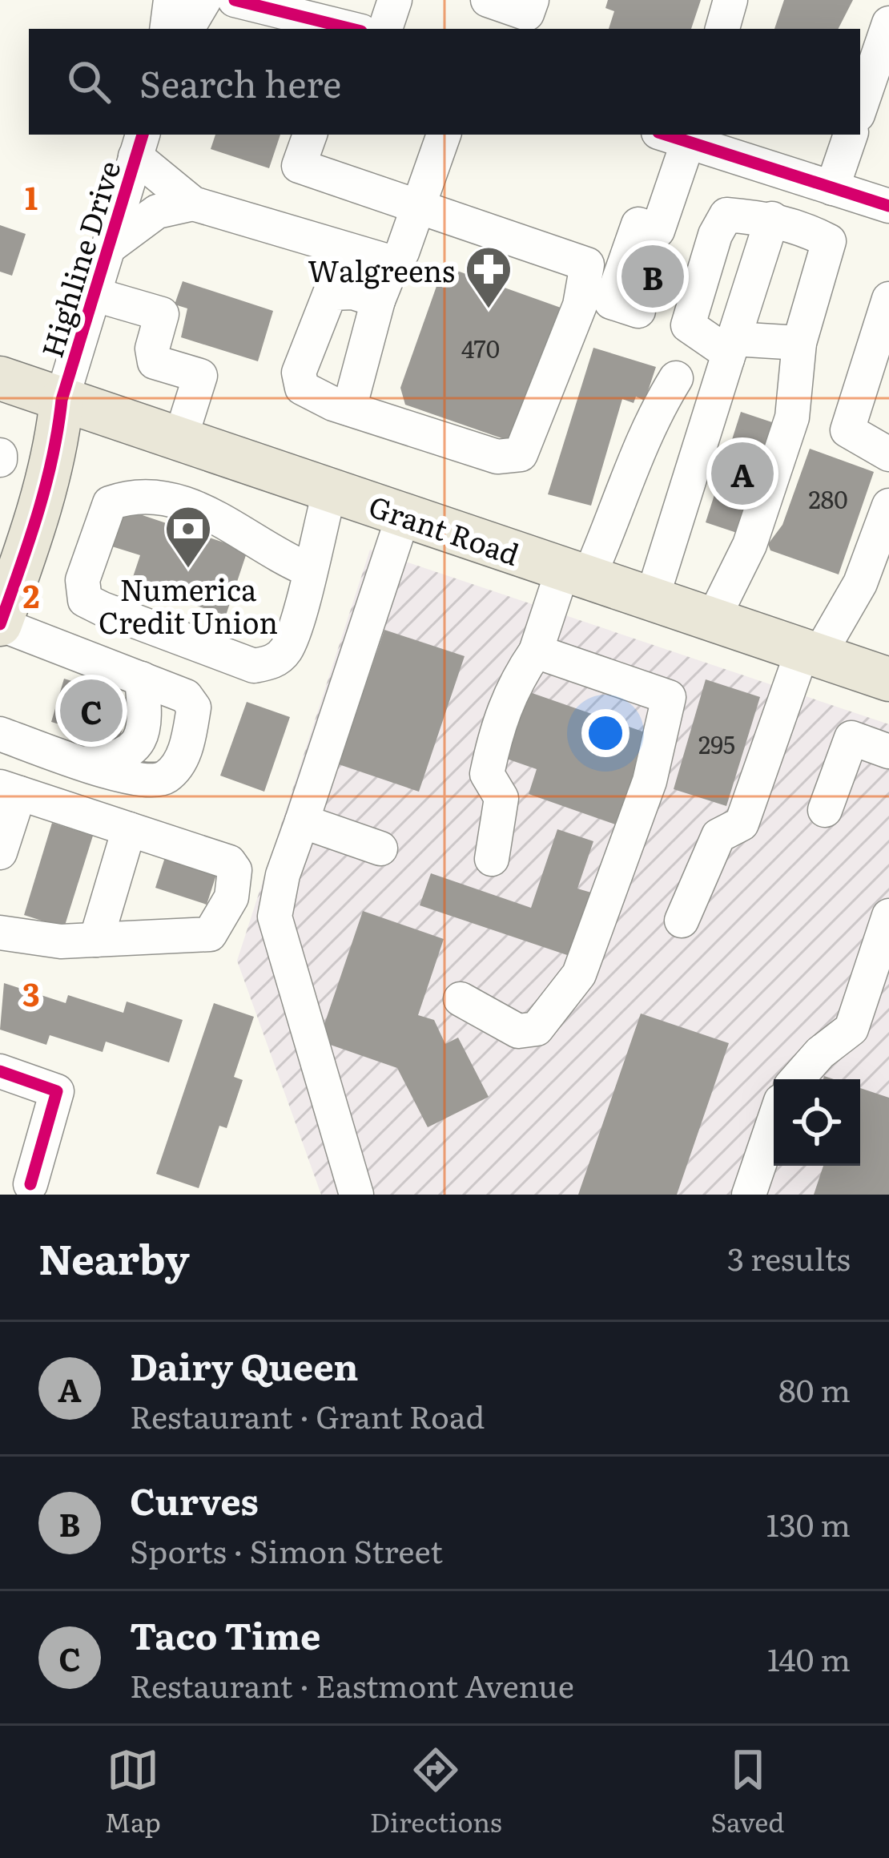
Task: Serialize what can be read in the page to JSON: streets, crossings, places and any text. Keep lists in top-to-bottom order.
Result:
{
  "streets": {
    "main road": ["Grant Road"],
    "street": ["Highline Drive"]
  },
  "crossings": [
    ["Highline Drive", "Grant Road"]
  ],
  "places": {
    "pharmacy": ["Walgreens"],
    "bank": ["Numerica Credit Union"]
  },
  "house_numbers": ["470", "280", "295"],
  "page": {
    "search": "Search here",
    "pins": ["B", "A", "C"],
    "heading": ["Nearby", "3 results"],
    "list": [
      {
        "mark": "A",
        "name": "Dairy Queen",
        "note": "Restaurant · Grant Road",
        "value": "80 m"
      },
      {
        "mark": "B",
        "name": "Curves",
        "note": "Sports · Simon Street",
        "value": "130 m"
      },
      {
        "mark": "C",
        "name": "Taco Time",
        "note": "Restaurant · Eastmont Avenue",
        "value": "140 m"
      }
    ],
    "nav": ["Map", "Directions", "Saved"]
  },
  "grid": {
    "rows": ["1", "2", "3"]
  }
}
